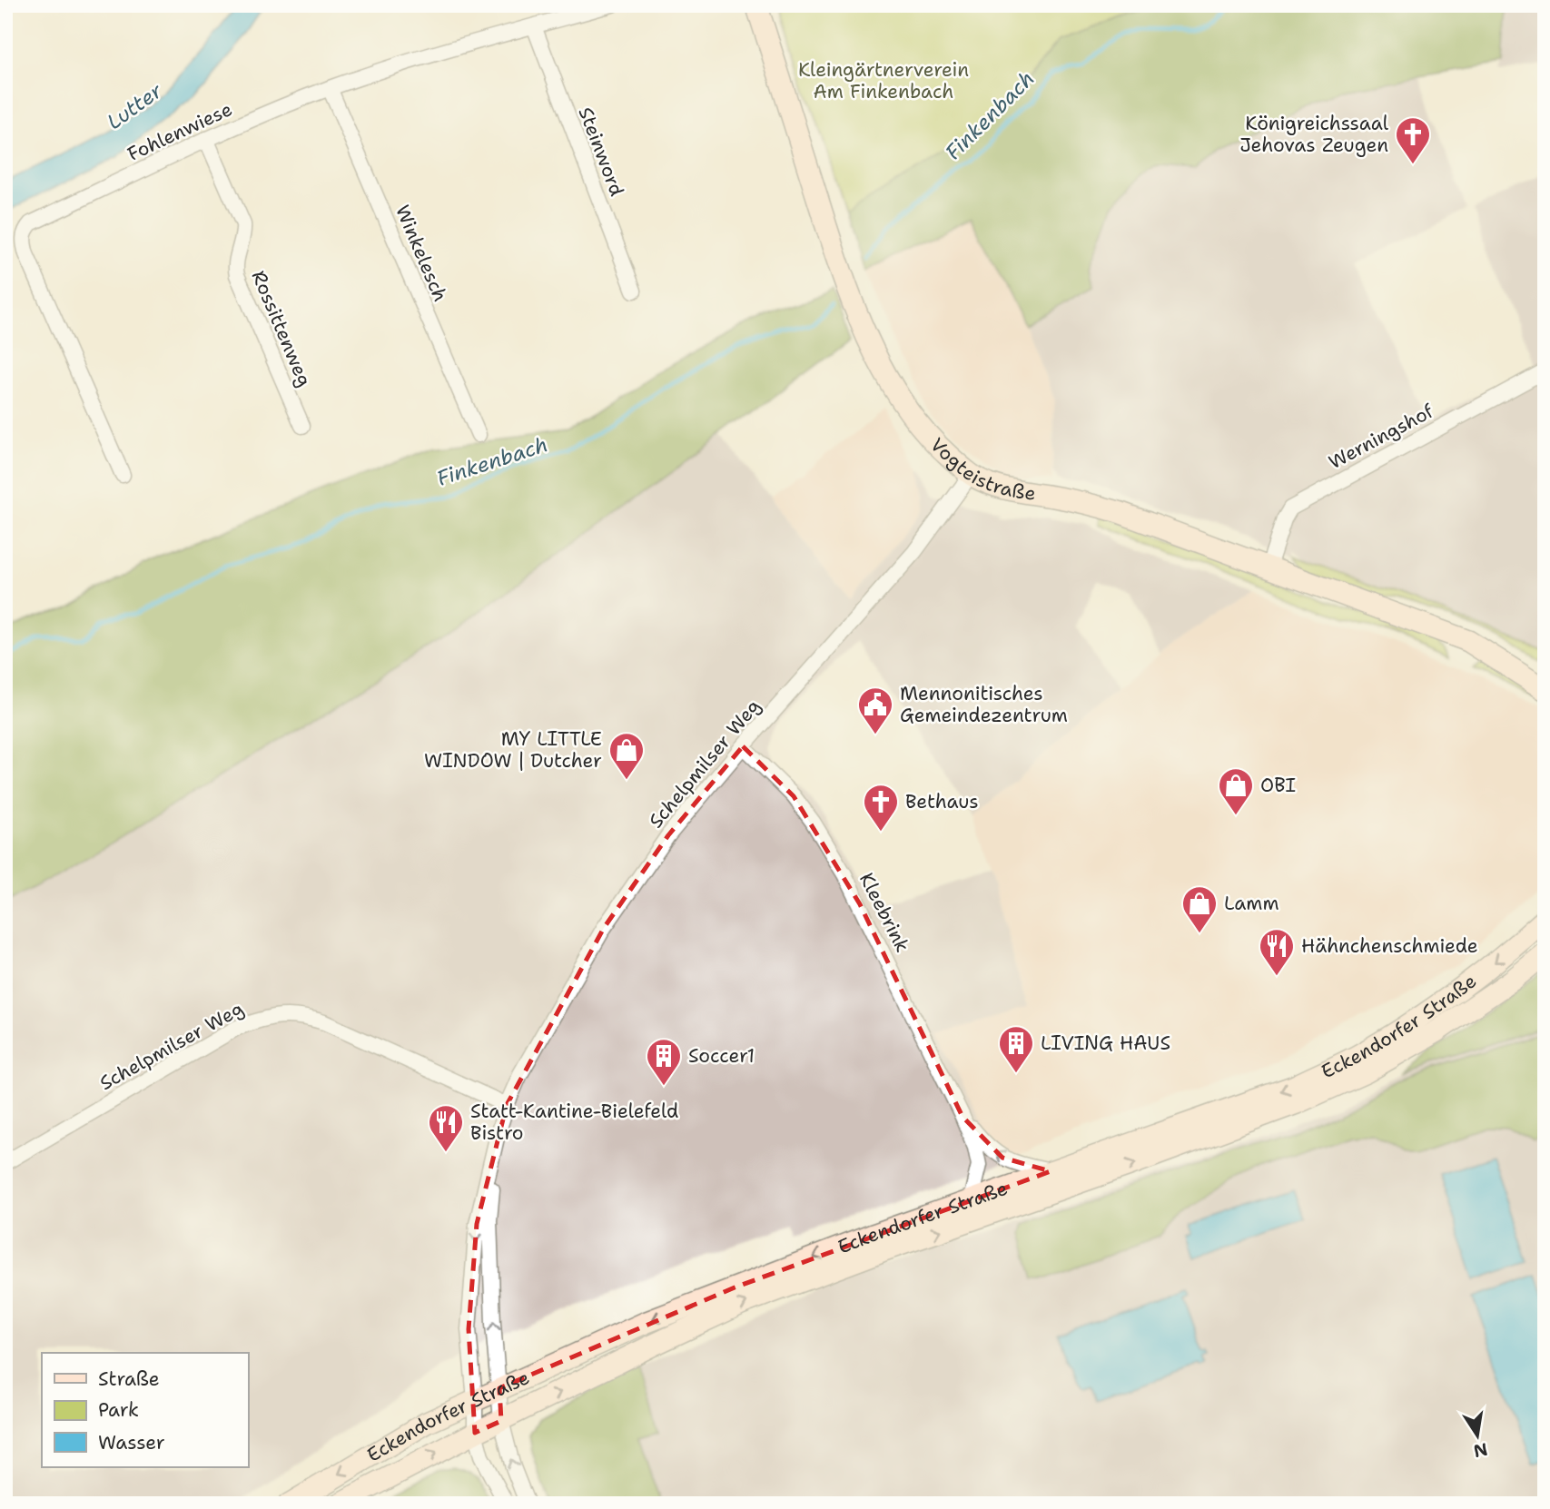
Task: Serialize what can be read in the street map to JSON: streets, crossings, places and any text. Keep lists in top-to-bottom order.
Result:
{
  "streets": {
    "main road": ["Vogteistraße", "Eckendorfer Straße"],
    "street": [
      "Fohlenwiese",
      "Steinword",
      "Winkelesch",
      "Rossittenweg",
      "Werningshof",
      "Schelpmilser Weg",
      "Kleebrink"
    ]
  },
  "crossings": [
    ["Fohlenwiese", "Steinword"],
    ["Fohlenwiese", "Winkelesch"],
    ["Fohlenwiese", "Rossittenweg"],
    ["Werningshof", "Vogteistraße"],
    ["Vogteistraße", "Schelpmilser Weg"],
    ["Schelpmilser Weg", "Kleebrink"],
    ["Schelpmilser Weg", "Eckendorfer Straße"],
    ["Kleebrink", "Eckendorfer Straße"]
  ],
  "water": ["Lutter", "Finkenbach"],
  "parks": ["Kleingärtnerverein Am Finkenbach"],
  "places": {
    "church": ["Königreichssaal Jehovas Zeugen", "Bethaus"],
    "public building": ["Mennonitisches Gemeindezentrum"],
    "shop": ["MY LITTLE WINDOW | Dutcher", "OBI", "Lamm"],
    "restaurant": ["Hähnchenschmiede", "Statt-Kantine-Bielefeld Bistro"],
    "building": ["LIVING HAUS", "Soccer1"]
  },
  "legend": ["Straße", "Park", "Wasser"],
  "north": "bottom"
}
